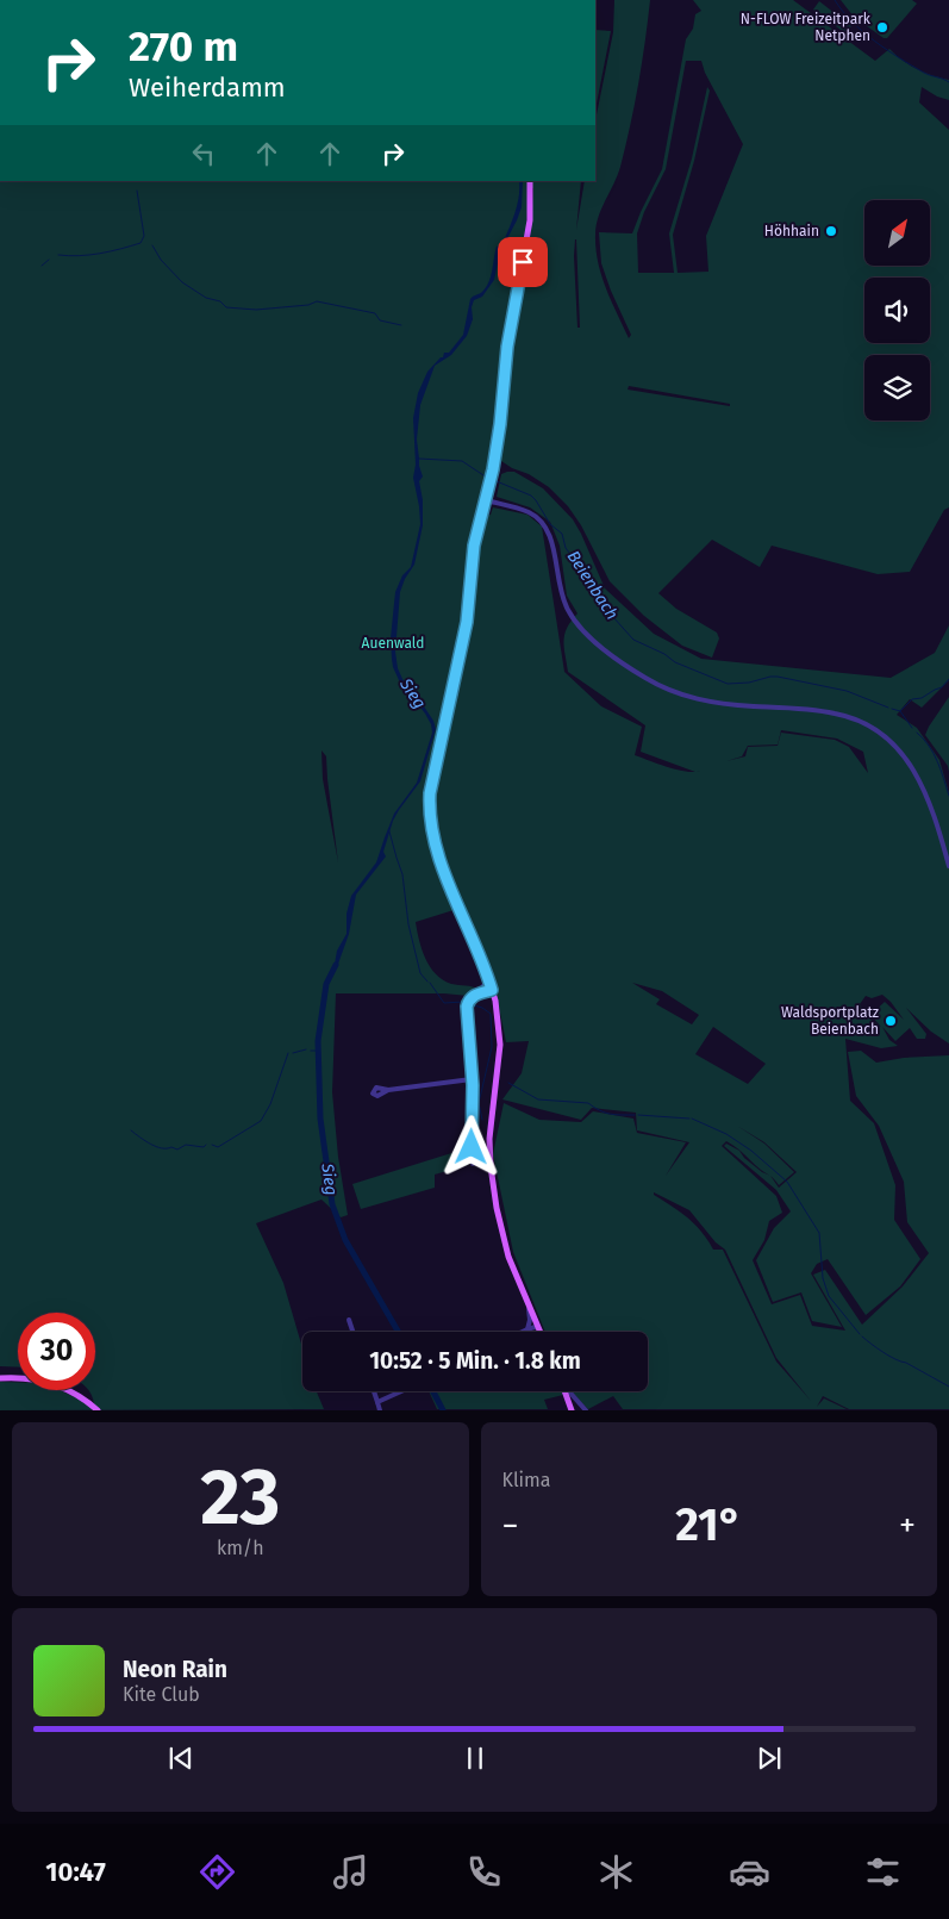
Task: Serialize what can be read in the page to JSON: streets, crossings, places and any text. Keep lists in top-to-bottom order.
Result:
{
  "water": ["Beienbach", "Sieg"],
  "parks": ["Auenwald"],
  "places": ["N-FLOW Freizeitpark Netphen", "Höhhain", "Waldsportplatz Beienbach"],
  "north": "top right",
  "page": {
    "turn": ["270 m", "Weiherdamm"],
    "limit": "30",
    "trip": "10:52 · 5 Min. · 1.8 km",
    "tile": [
      ["23", "km/h"],
      "Klima"
    ],
    "heat": ["−", "21°", "+"],
    "song": ["Neon Rain", "Kite Club"],
    "tabs": "10:47"
  }
}
